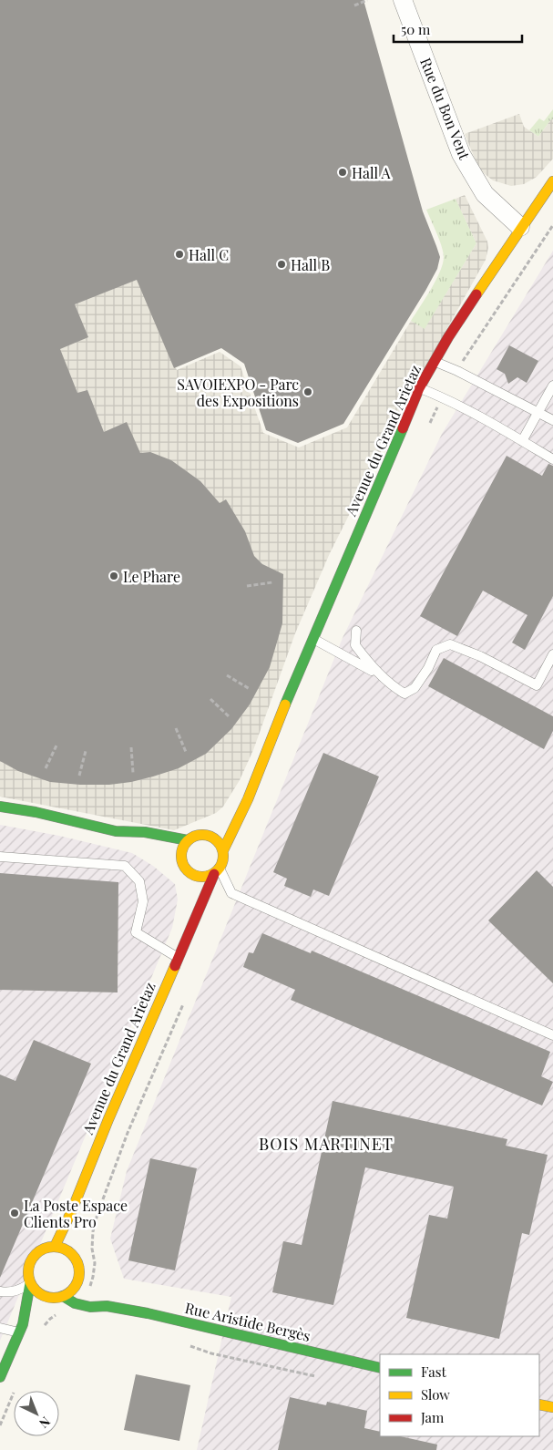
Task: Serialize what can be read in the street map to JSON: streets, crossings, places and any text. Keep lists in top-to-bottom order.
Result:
{
  "streets": {
    "main road": ["Avenue du Grand Arietaz", "Rue Aristide Bergès"],
    "street": ["Rue du Bon Vent"]
  },
  "crossings": [
    ["Rue du Bon Vent", "Avenue du Grand Arietaz"],
    ["Avenue du Grand Arietaz", "Rue Aristide Bergès"]
  ],
  "districts": ["BOIS MARTINET"],
  "places": [
    "Hall A",
    "Hall C",
    "Hall B",
    "SAVOIEXPO - Parc des Expositions",
    "Le Phare",
    "La Poste Espace Clients Pro"
  ],
  "legend": ["Fast", "Slow", "Jam"],
  "scale_bar": "50 m",
  "north": "bottom right"
}
